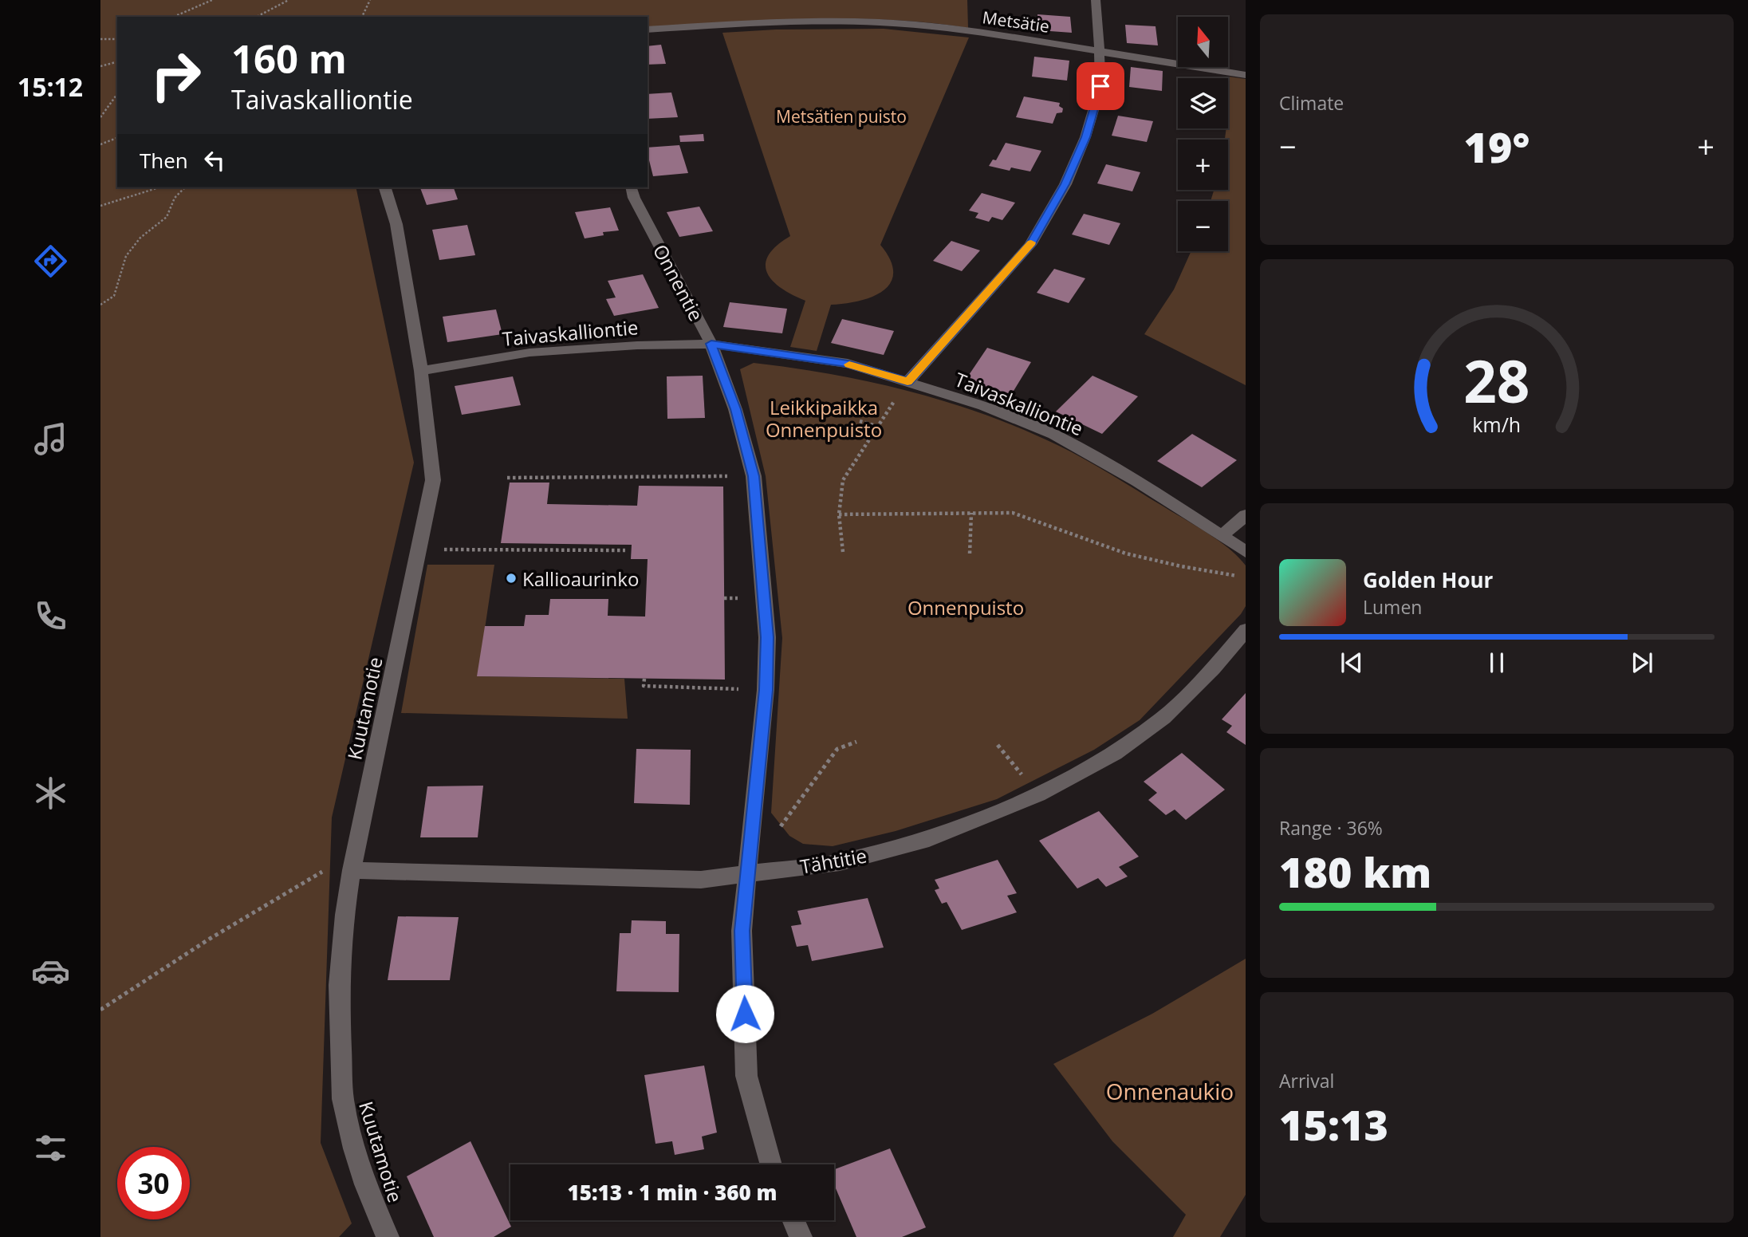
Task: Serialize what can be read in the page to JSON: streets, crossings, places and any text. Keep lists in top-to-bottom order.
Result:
{
  "streets": {
    "street": [
      "Metsätie",
      "Onnentie",
      "Taivaskalliontie",
      "Kuutamotie",
      "Tähtitie"
    ]
  },
  "crossings": [
    ["Onnentie", "Taivaskalliontie"],
    ["Onnentie", "Tähtitie"],
    ["Taivaskalliontie", "Kuutamotie"],
    ["Kuutamotie", "Tähtitie"]
  ],
  "parks": [
    "Metsätien puisto",
    "Leikkipaikka Onnenpuisto",
    "Onnenpuisto",
    "Onnenaukio"
  ],
  "places": ["Kallioaurinko"],
  "north": "top",
  "page": {
    "tabs": "15:12",
    "tile": [
      "Climate",
      ["Range · 36%", "180 km"],
      ["Arrival", "15:13"]
    ],
    "map_buttons": ["+", "−"],
    "turn": ["160 m", "Taivaskalliontie"],
    "heat": ["−", "19°", "+"],
    "then": "Then",
    "song": ["Golden Hour", "Lumen"],
    "limit": "30",
    "trip": "15:13 · 1 min · 360 m",
    "gauge": ["28", "km/h"]
  }
}
